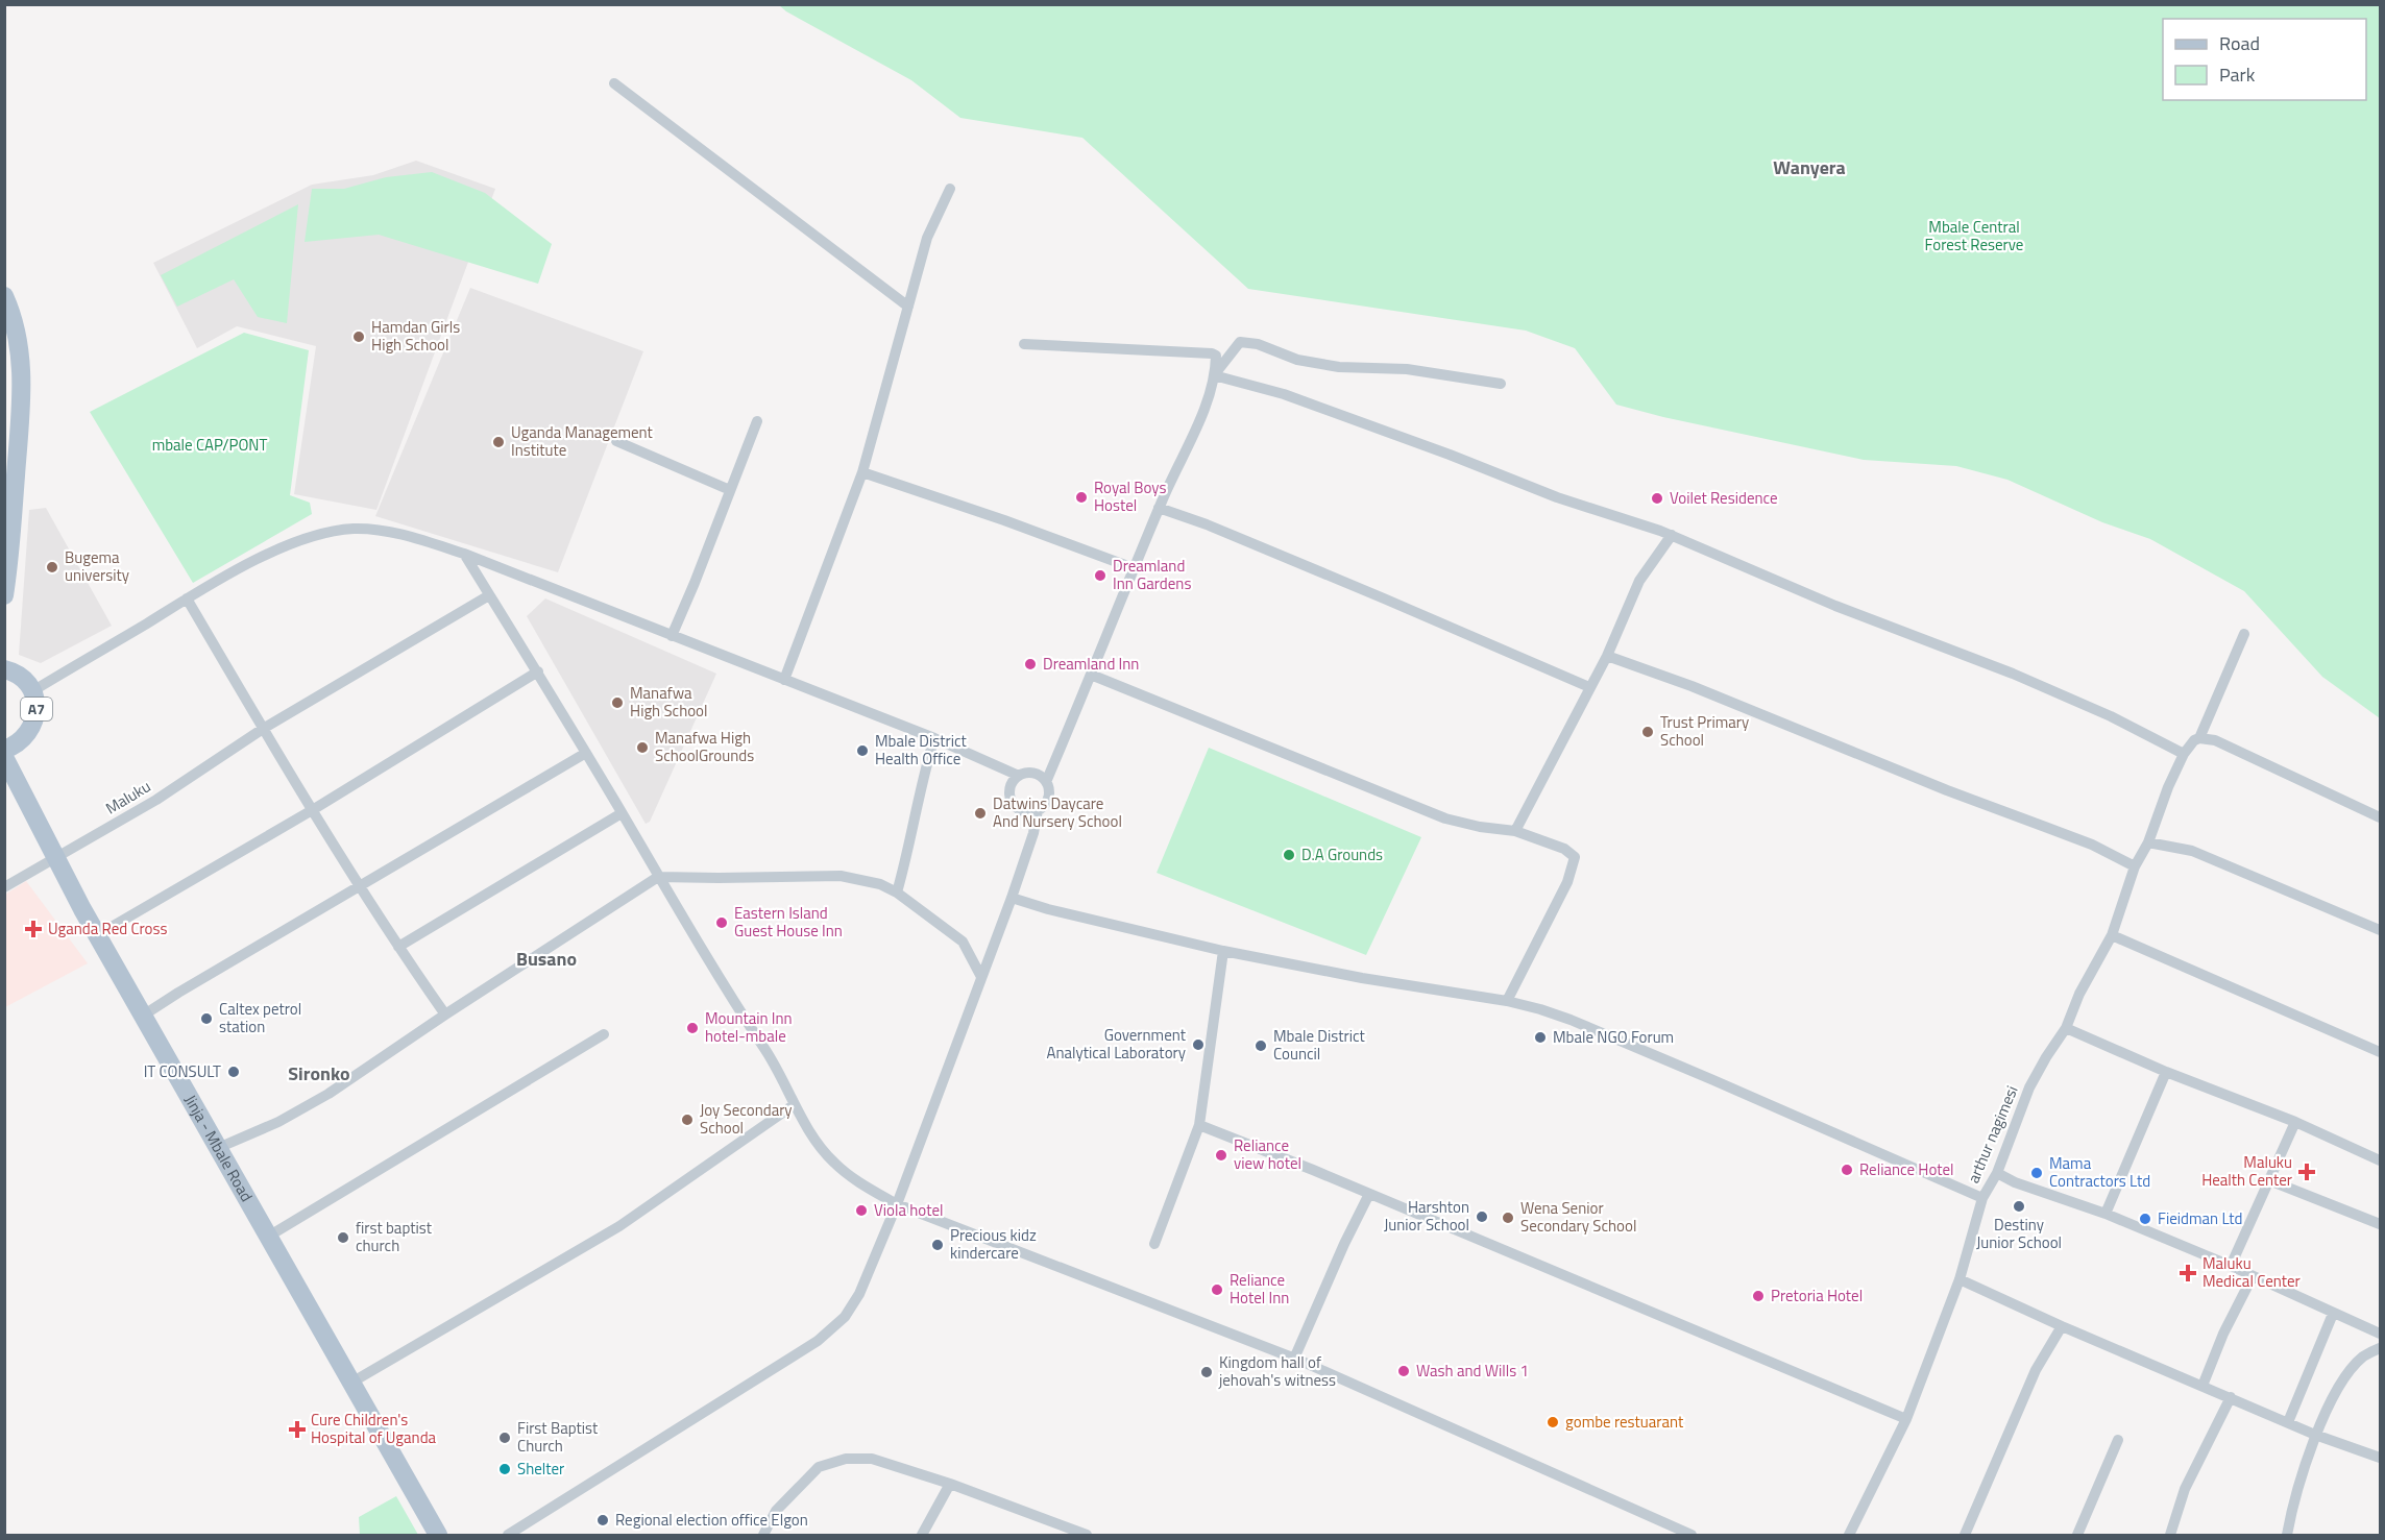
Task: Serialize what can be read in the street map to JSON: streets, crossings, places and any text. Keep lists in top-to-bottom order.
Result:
{
  "streets": {
    "main road": ["A7", "Jinja - Mbale Road"],
    "street": ["Maluku", "arthur nagimesi"]
  },
  "crossings": [
    ["Maluku", "Jinja - Mbale Road"]
  ],
  "districts": ["Wanyera", "Busano", "Sironko"],
  "parks": ["Mbale Central Forest Reserve", "mbale CAP/PONT"],
  "places": {
    "other": [
      "Hamdan Girls High School",
      "Uganda Management Institute",
      "Royal Boys Hostel",
      "Voilet Residence",
      "Bugema university",
      "Dreamland Inn Gardens",
      "Dreamland Inn",
      "Manafwa High School",
      "Trust Primary School",
      "Manafwa High SchoolGrounds",
      "Mbale District Health Office",
      "Datwins Daycare And Nursery School",
      "D.A Grounds",
      "Eastern Island Guest House Inn",
      "Caltex petrol station",
      "Mountain Inn hotel-mbale",
      "Mbale NGO Forum",
      "Government Analytical Laboratory",
      "Mbale District Council",
      "IT CONSULT",
      "Joy Secondary School",
      "Reliance view hotel",
      "Reliance Hotel",
      "Mama Contractors Ltd",
      "Destiny Junior School",
      "Viola hotel",
      "Harshton Junior School",
      "Wena Senior Secondary School",
      "Fieidman Ltd",
      "first baptist church",
      "Precious kidz kindercare",
      "Reliance Hotel Inn",
      "Pretoria Hotel",
      "Wash and Wills 1",
      "Kingdom hall of jehovah's witness",
      "gombe restuarant",
      "First Baptist Church",
      "Shelter",
      "Regional election office Elgon"
    ],
    "health": [
      "Uganda Red Cross",
      "Maluku Health Center",
      "Maluku Medical Center",
      "Cure Children's Hospital of Uganda"
    ]
  },
  "legend": ["Road", "Park"]
}
